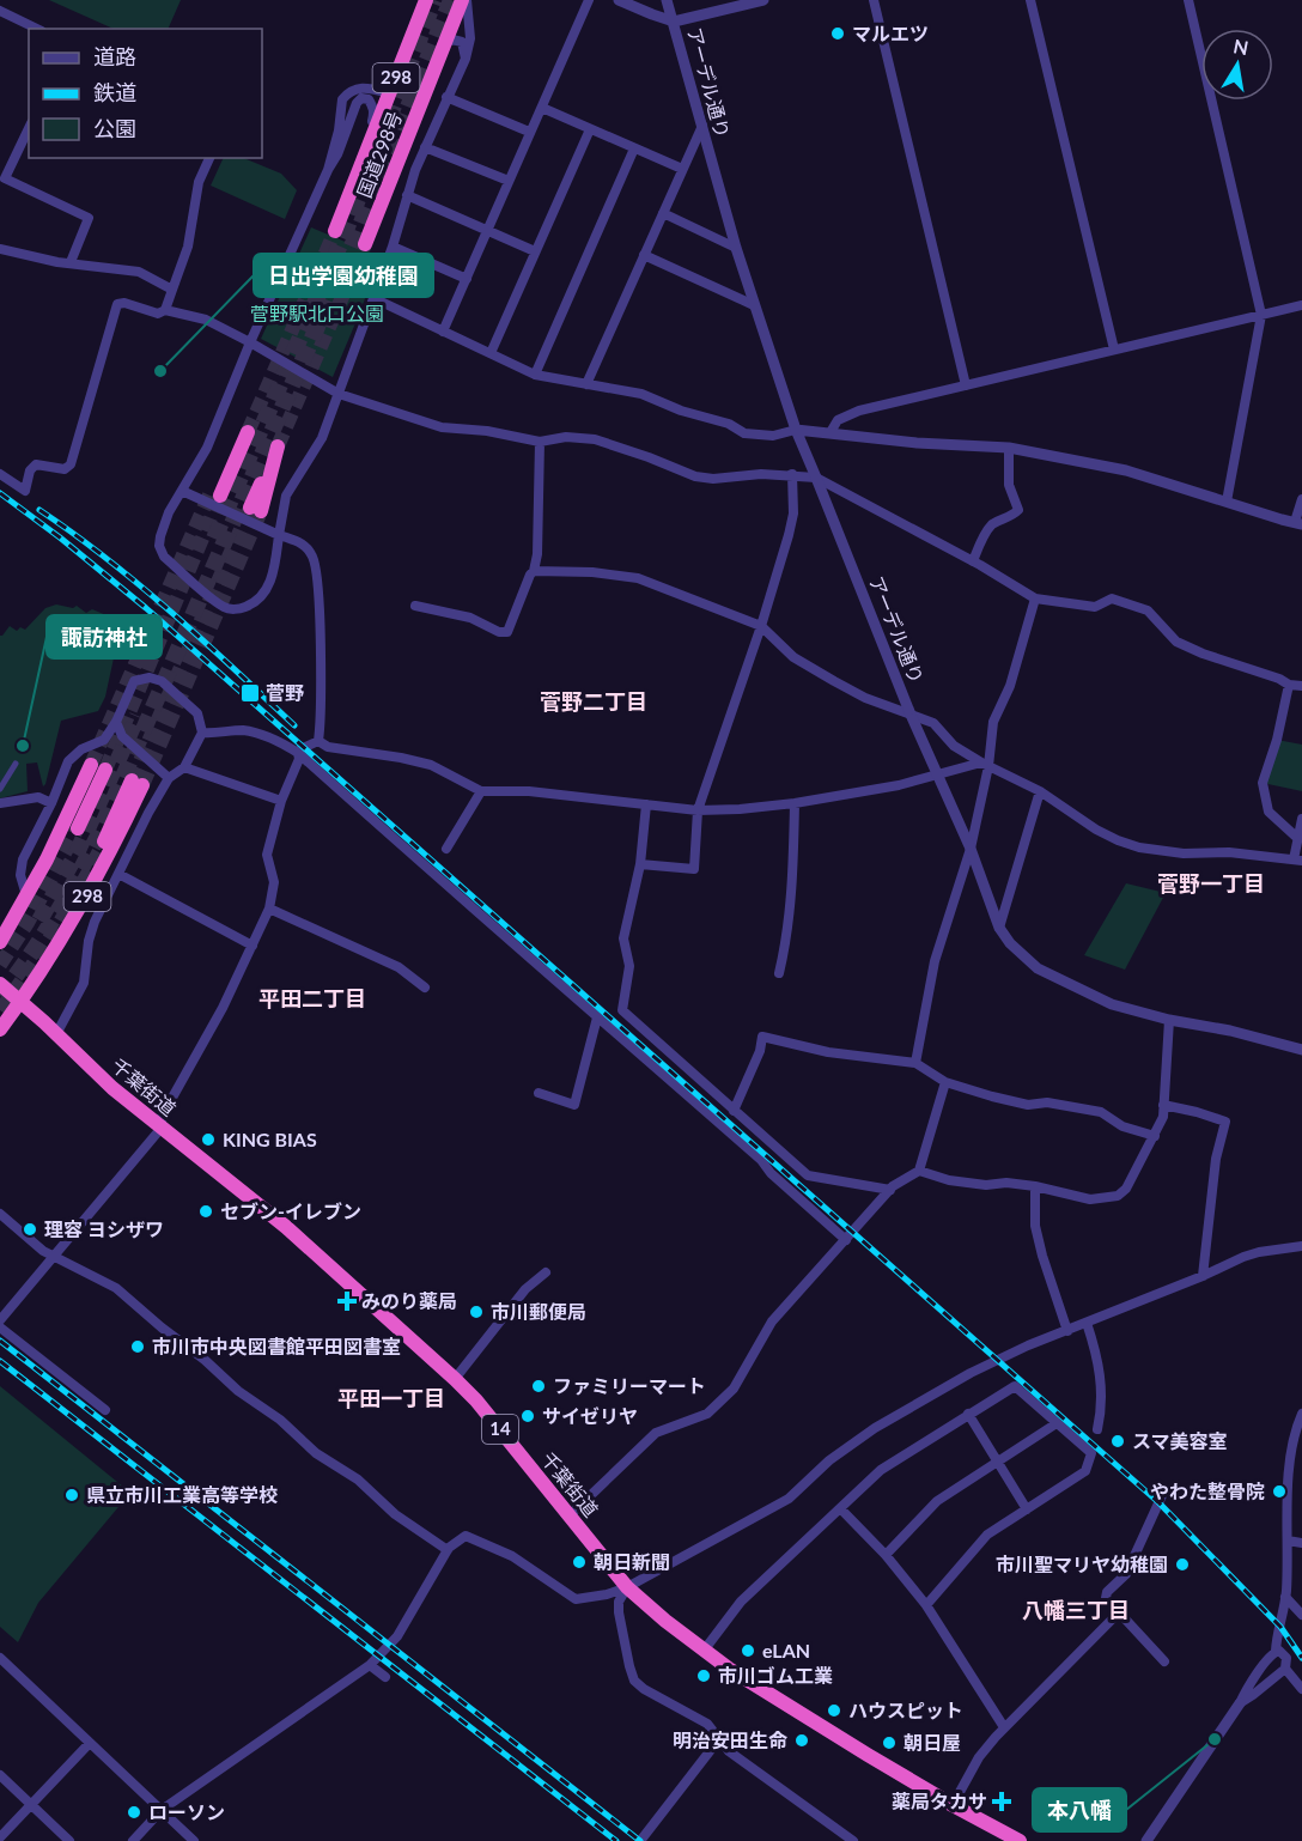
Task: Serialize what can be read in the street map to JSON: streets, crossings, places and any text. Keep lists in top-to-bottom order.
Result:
{
  "streets": {
    "highway": [
      "298",
      "国道298号",
      "千葉街道",
      "14"
    ],
    "street": ["アーデル通り"]
  },
  "crossings": [
    ["298", "千葉街道"]
  ],
  "districts": [
    "菅野二丁目",
    "菅野一丁目",
    "平田二丁目",
    "平田一丁目",
    "八幡三丁目"
  ],
  "parks": ["菅野駅北口公園"],
  "places": {
    "other": [
      "マルエツ",
      "日出学園幼稚園",
      "諏訪神社",
      "KING BIAS",
      "セブン-イレブン",
      "理容 ヨシザワ",
      "市川郵便局",
      "市川市中央図書館平田図書室",
      "ファミリーマート",
      "サイゼリヤ",
      "スマ美容室",
      "やわた整骨院",
      "県立市川工業高等学校",
      "朝日新聞",
      "市川聖マリヤ幼稚園",
      "eLAN",
      "市川ゴム工業",
      "ハウスピット",
      "本八幡",
      "明治安田生命",
      "朝日屋",
      "ローソン"
    ],
    "transit": ["菅野"],
    "health": ["みのり薬局", "薬局タカサ"]
  },
  "legend": ["道路", "鉄道", "公園"],
  "north": "top"
}
